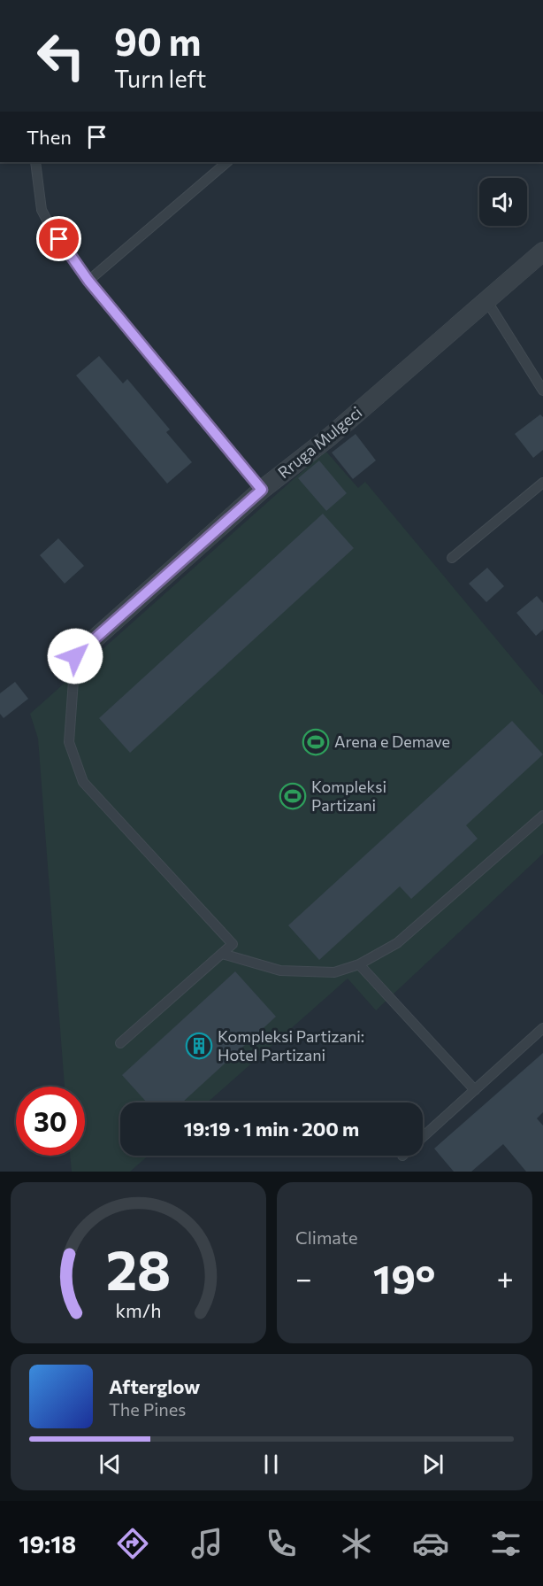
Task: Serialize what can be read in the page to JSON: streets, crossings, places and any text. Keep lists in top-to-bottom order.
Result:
{
  "streets": {
    "street": ["Rruga Mulgeci"]
  },
  "places": {
    "sports": ["Arena e Demave", "Kompleksi Partizani"],
    "building": ["Kompleksi Partizani: Hotel Partizani"]
  },
  "page": {
    "turn": ["90 m", "Turn left"],
    "then": "Then",
    "limit": "30",
    "trip": "19:19 · 1 min · 200 m",
    "tile": "Climate",
    "heat": ["−", "19°", "+"],
    "song": ["Afterglow", "The Pines"],
    "tabs": "19:18",
    "gauge": ["28", "km/h"]
  }
}
